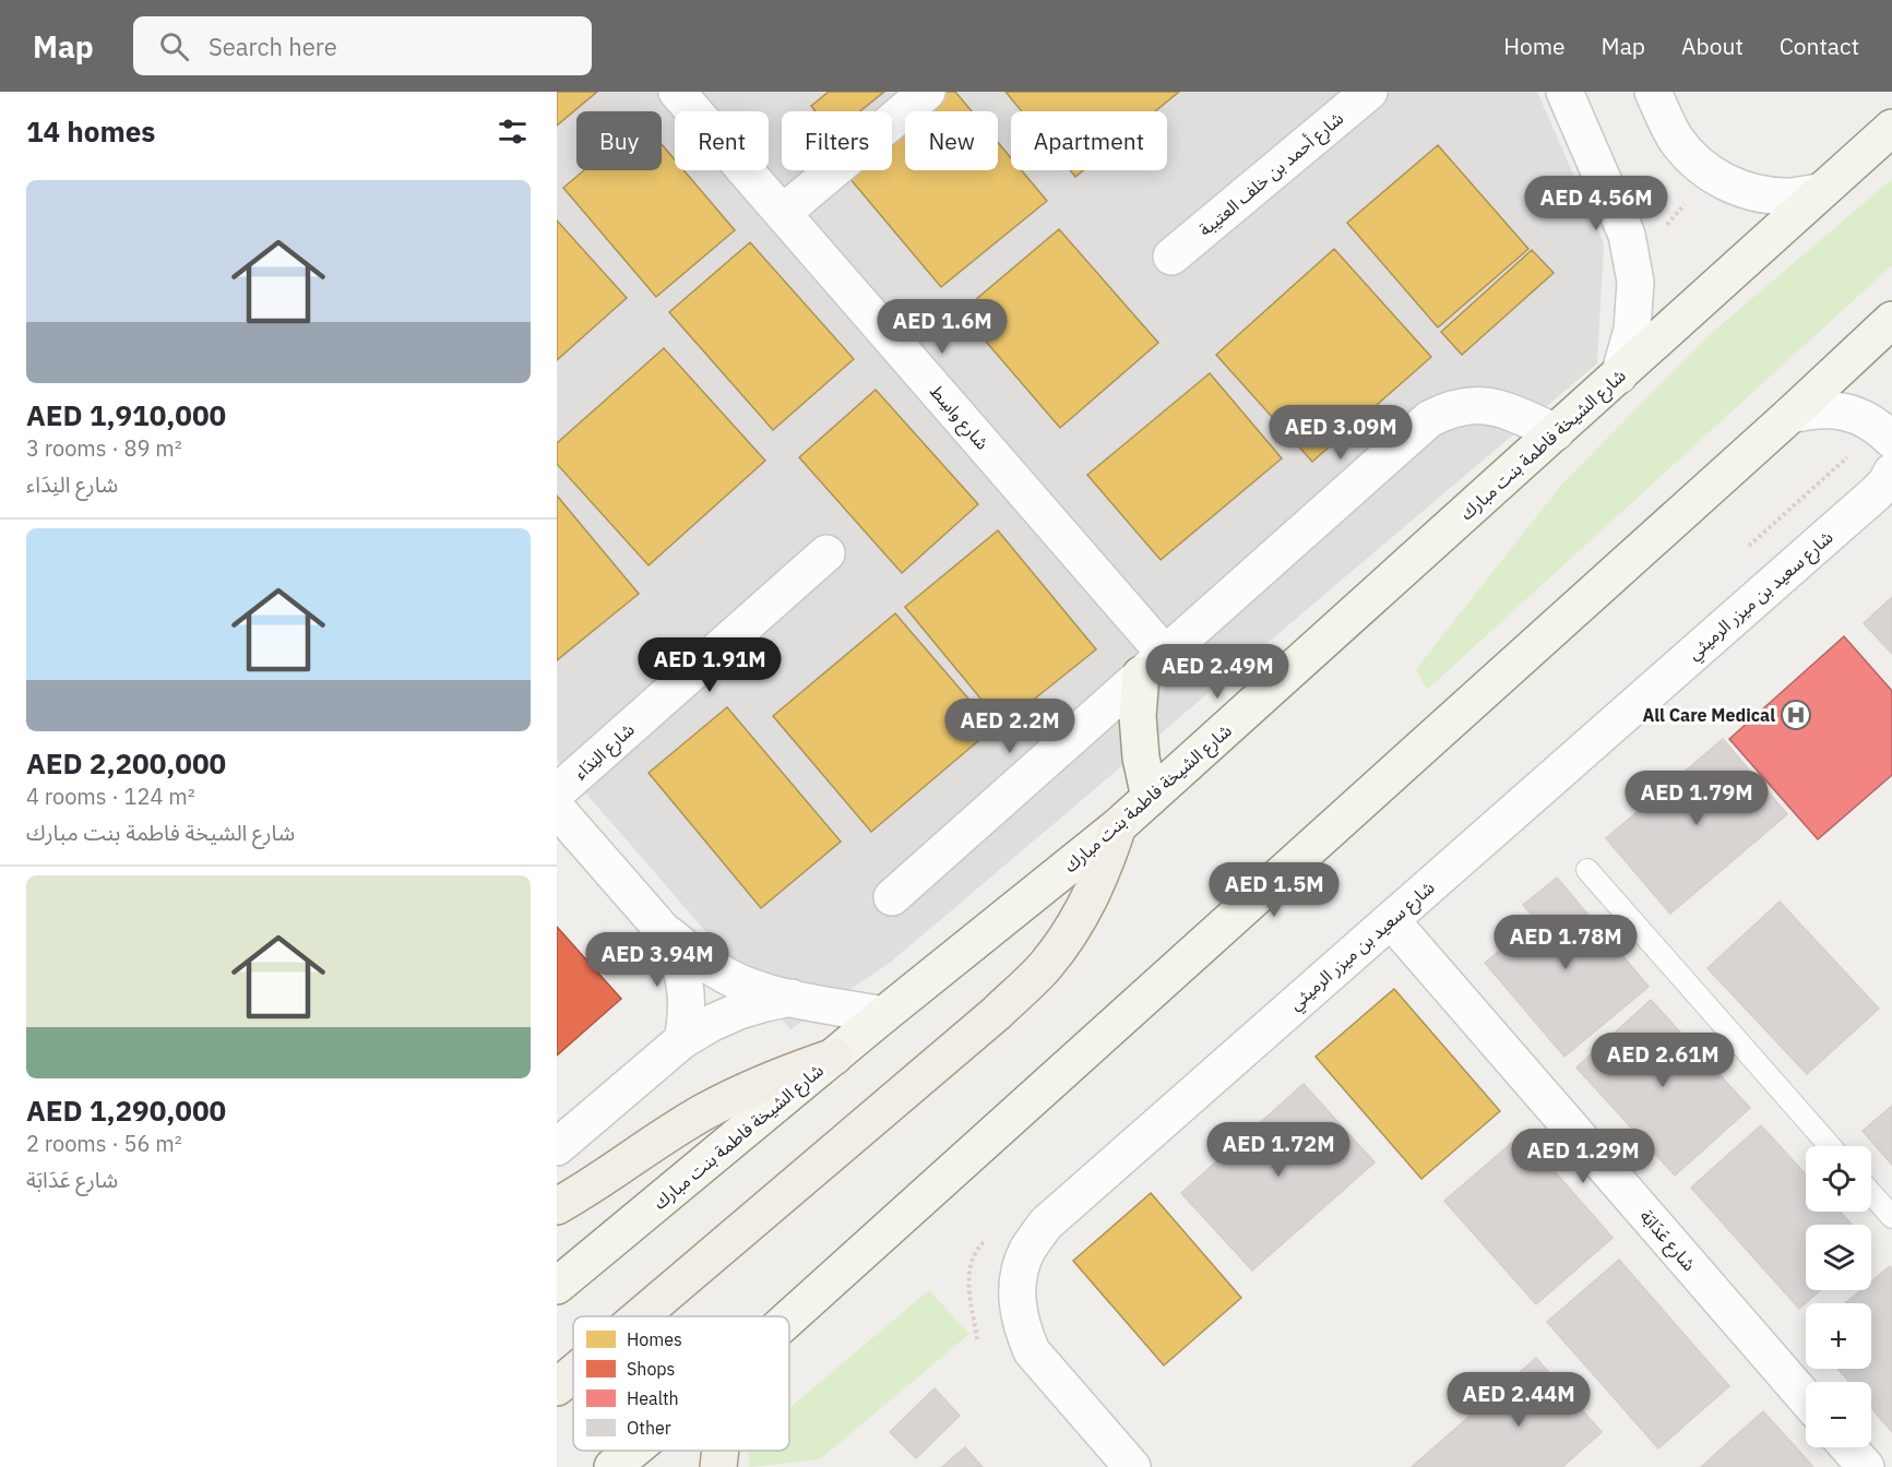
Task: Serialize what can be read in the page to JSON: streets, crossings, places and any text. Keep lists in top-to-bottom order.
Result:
{
  "streets": {
    "main road": ["شارع الشيخة فاطمة بنت مبارك"],
    "street": [
      "شارع أحمد بن خلف العتيبة",
      "شارع واسِط",
      "شارع سعيد بن ميزر الرميثي",
      "شارع النِدَاء",
      "شارع عَدَابَة"
    ]
  },
  "crossings": [
    ["شارع سعيد بن ميزر الرميثي", "شارع عَدَابَة"]
  ],
  "places": {
    "hospital": ["All Care Medical"]
  },
  "legend": [
    "Homes",
    "Shops",
    "Health",
    "Other"
  ],
  "page": {
    "header": "Map",
    "search": "Search here",
    "nav": [
      "Home",
      "Map",
      "About",
      "Contact"
    ],
    "heading": "14 homes",
    "chip": [
      "Buy",
      "Rent",
      "Filters",
      "New",
      "Apartment"
    ],
    "list": [
      {
        "name": "AED 1,910,000",
        "note": "3 rooms · 89 m² · شارع النِدَاء"
      },
      {
        "name": "AED 2,200,000",
        "note": "4 rooms · 124 m² · شارع الشيخة فاطمة بنت مبارك"
      },
      {
        "name": "AED 1,290,000",
        "note": "2 rooms · 56 m² · شارع عَدَابَة"
      }
    ],
    "price": [
      "AED 4.56M",
      "AED 1.6M",
      "AED 3.09M",
      "AED 1.91M",
      "AED 2.49M",
      "AED 2.2M",
      "AED 1.79M",
      "AED 1.5M",
      "AED 1.78M",
      "AED 3.94M",
      "AED 2.61M",
      "AED 1.72M",
      "AED 1.29M",
      "AED 2.44M"
    ],
    "map_buttons": ["+", "−"]
  }
}
